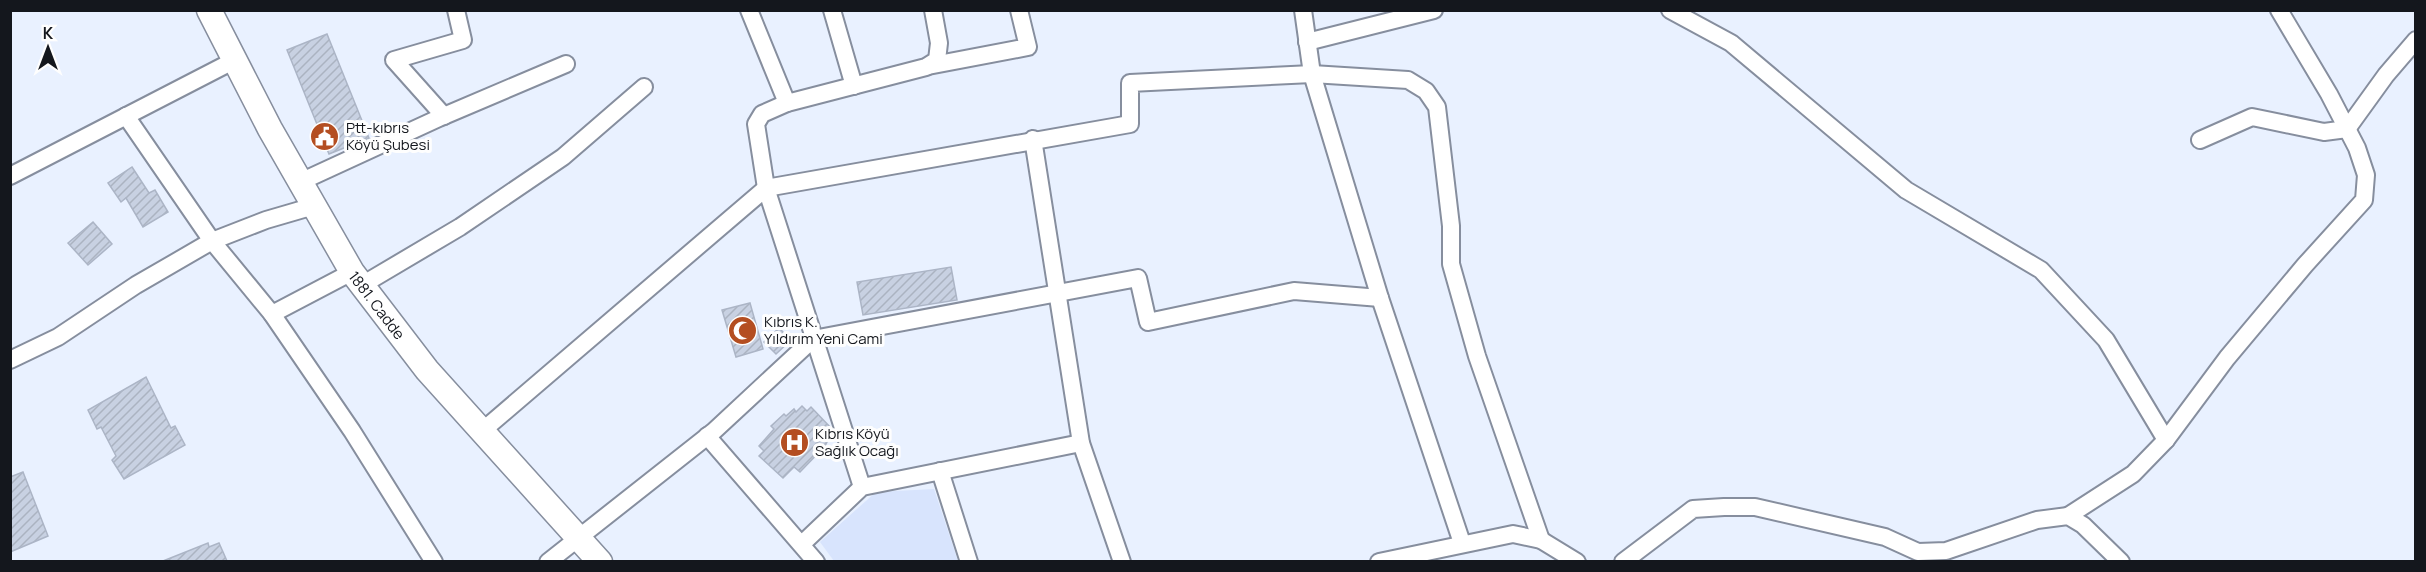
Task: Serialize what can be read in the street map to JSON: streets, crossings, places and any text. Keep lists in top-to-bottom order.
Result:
{
  "streets": {
    "street": ["1881. Cadde"]
  },
  "places": {
    "public building": ["Ptt-kıbrıs Köyü Şubesi"],
    "mosque": ["Kıbrıs K. Yıldırım Yeni Cami"],
    "hospital": ["Kıbrıs Köyü Sağlık Ocağı"]
  },
  "north": "top"
}
